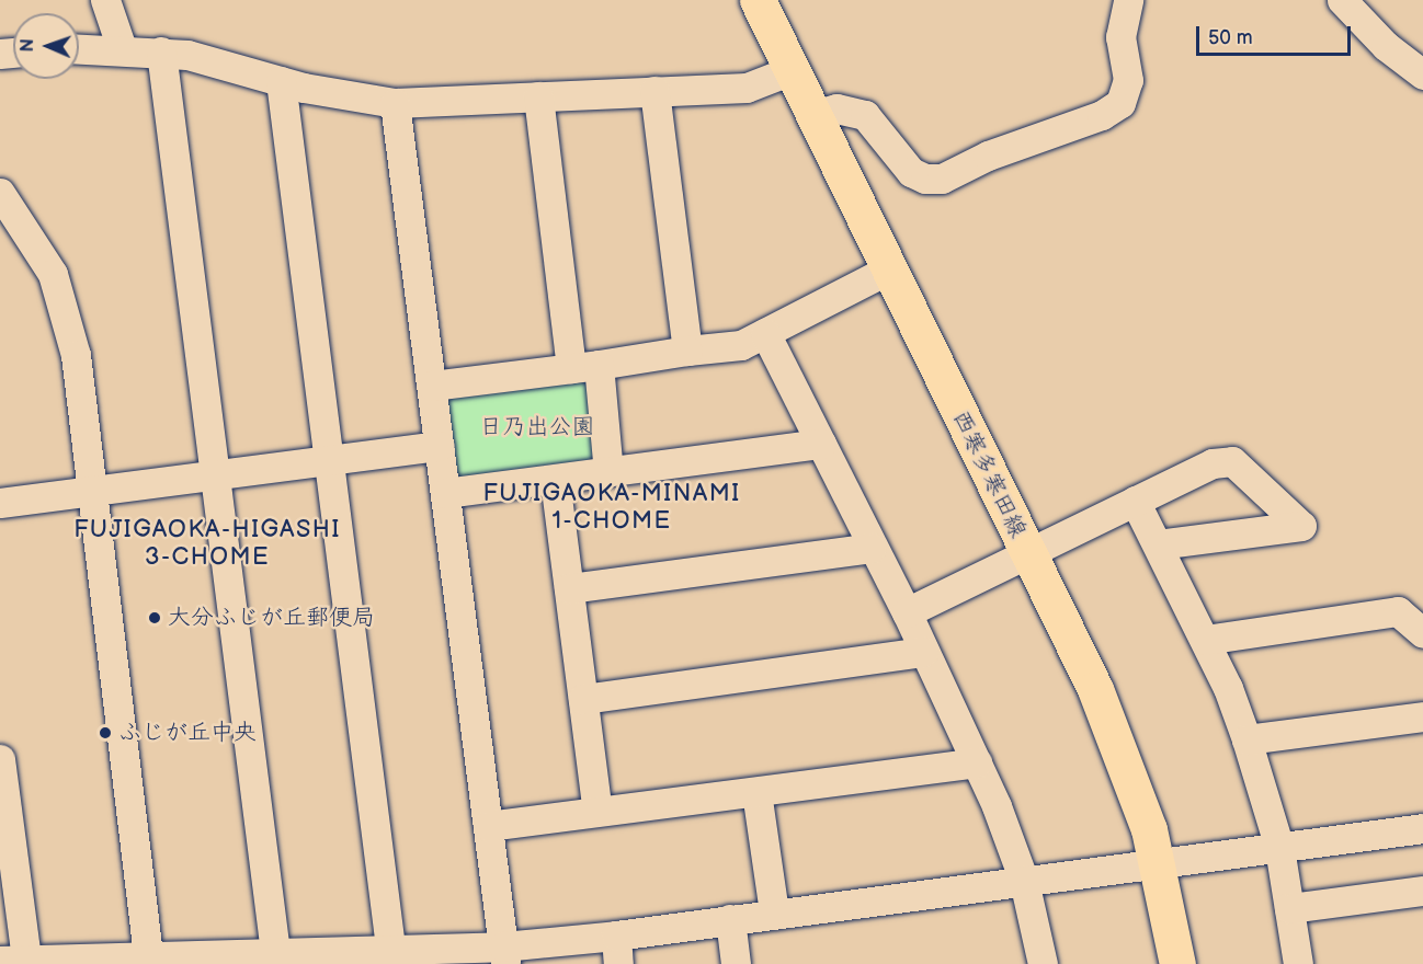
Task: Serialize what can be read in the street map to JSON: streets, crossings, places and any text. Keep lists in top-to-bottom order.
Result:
{
  "streets": {
    "main road": ["西寒多寒田線"]
  },
  "districts": ["FUJIGAOKA-MINAMI 1-CHOME", "FUJIGAOKA-HIGASHI 3-CHOME"],
  "parks": ["日乃出公園"],
  "places": ["大分ふじが丘郵便局", "ふじが丘中央"],
  "scale_bar": "50 m",
  "north": "left"
}
